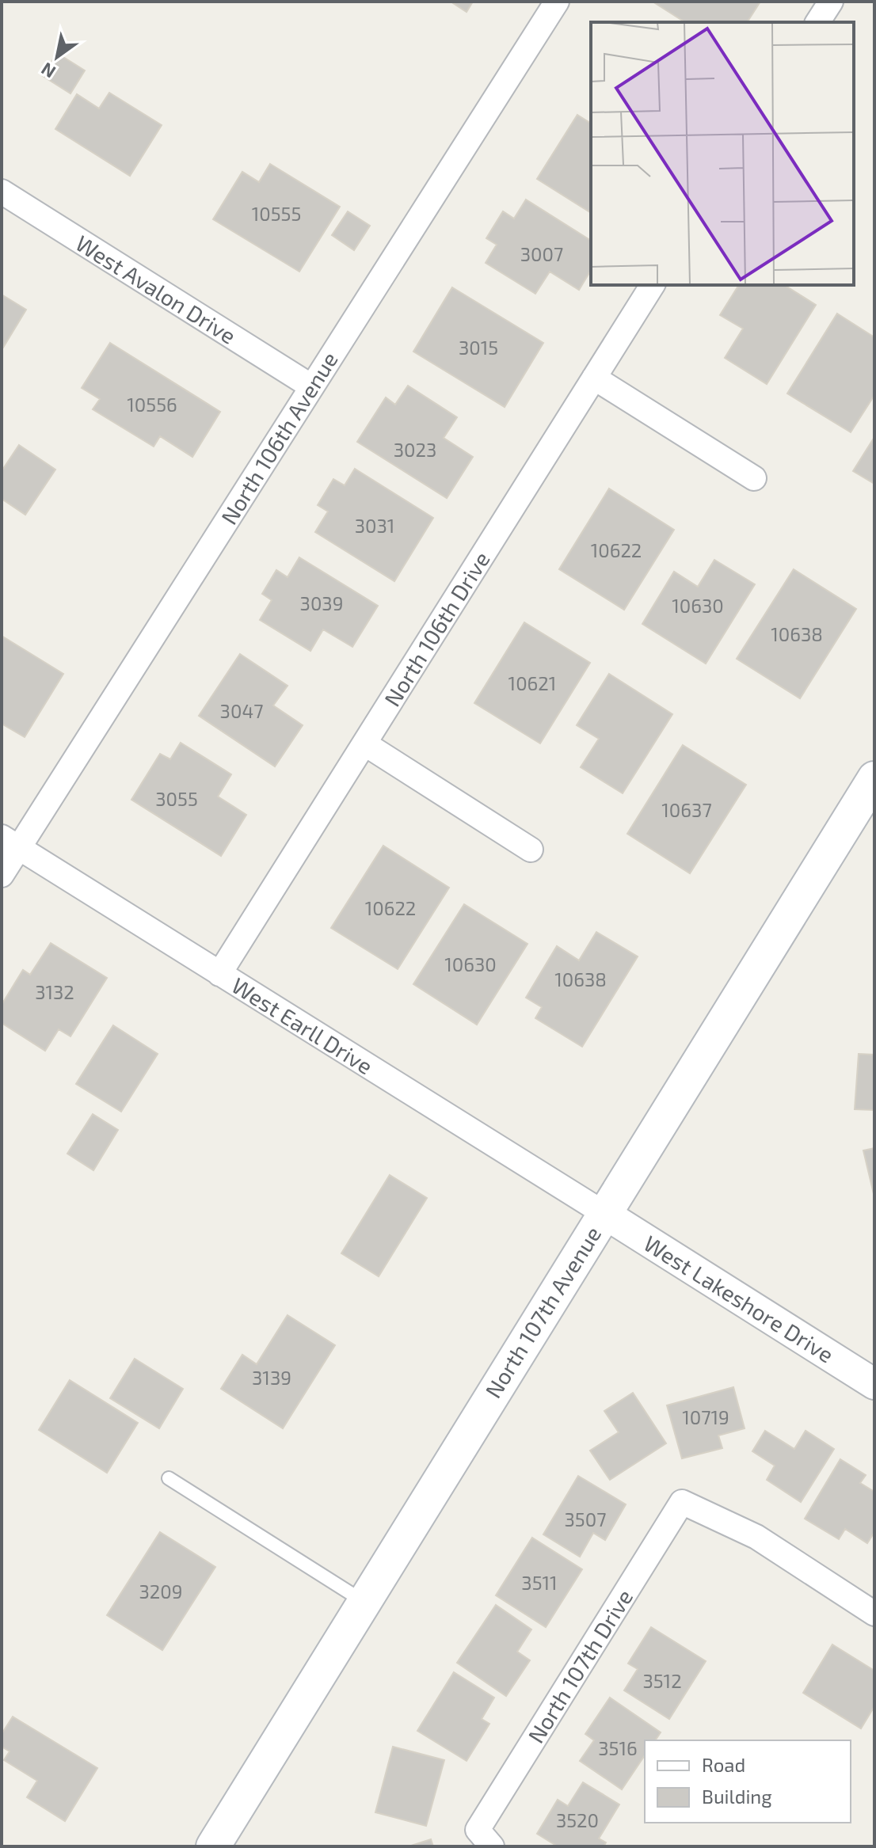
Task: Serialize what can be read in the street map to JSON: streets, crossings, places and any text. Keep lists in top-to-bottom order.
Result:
{
  "streets": {
    "main road": ["North 107th Avenue"],
    "street": [
      "West Avalon Drive",
      "North 106th Avenue",
      "North 106th Drive",
      "West Earll Drive",
      "West Lakeshore Drive",
      "North 107th Drive"
    ]
  },
  "crossings": [
    ["West Avalon Drive", "North 106th Avenue"],
    ["North 106th Avenue", "West Earll Drive"],
    ["North 106th Drive", "West Earll Drive"],
    ["West Earll Drive", "West Lakeshore Drive"],
    ["West Earll Drive", "North 107th Avenue"],
    ["West Lakeshore Drive", "North 107th Avenue"]
  ],
  "house_numbers": [
    "10555",
    "3007",
    "3015",
    "10556",
    "3023",
    "3031",
    "10622",
    "3039",
    "10630",
    "10638",
    "10621",
    "3047",
    "3055",
    "10637",
    "10622",
    "10630",
    "10638",
    "3132",
    "3139",
    "10719",
    "3507",
    "3511",
    "3209",
    "3512",
    "3516",
    "3520"
  ],
  "legend": ["Road", "Building"],
  "north": "bottom left"
}
